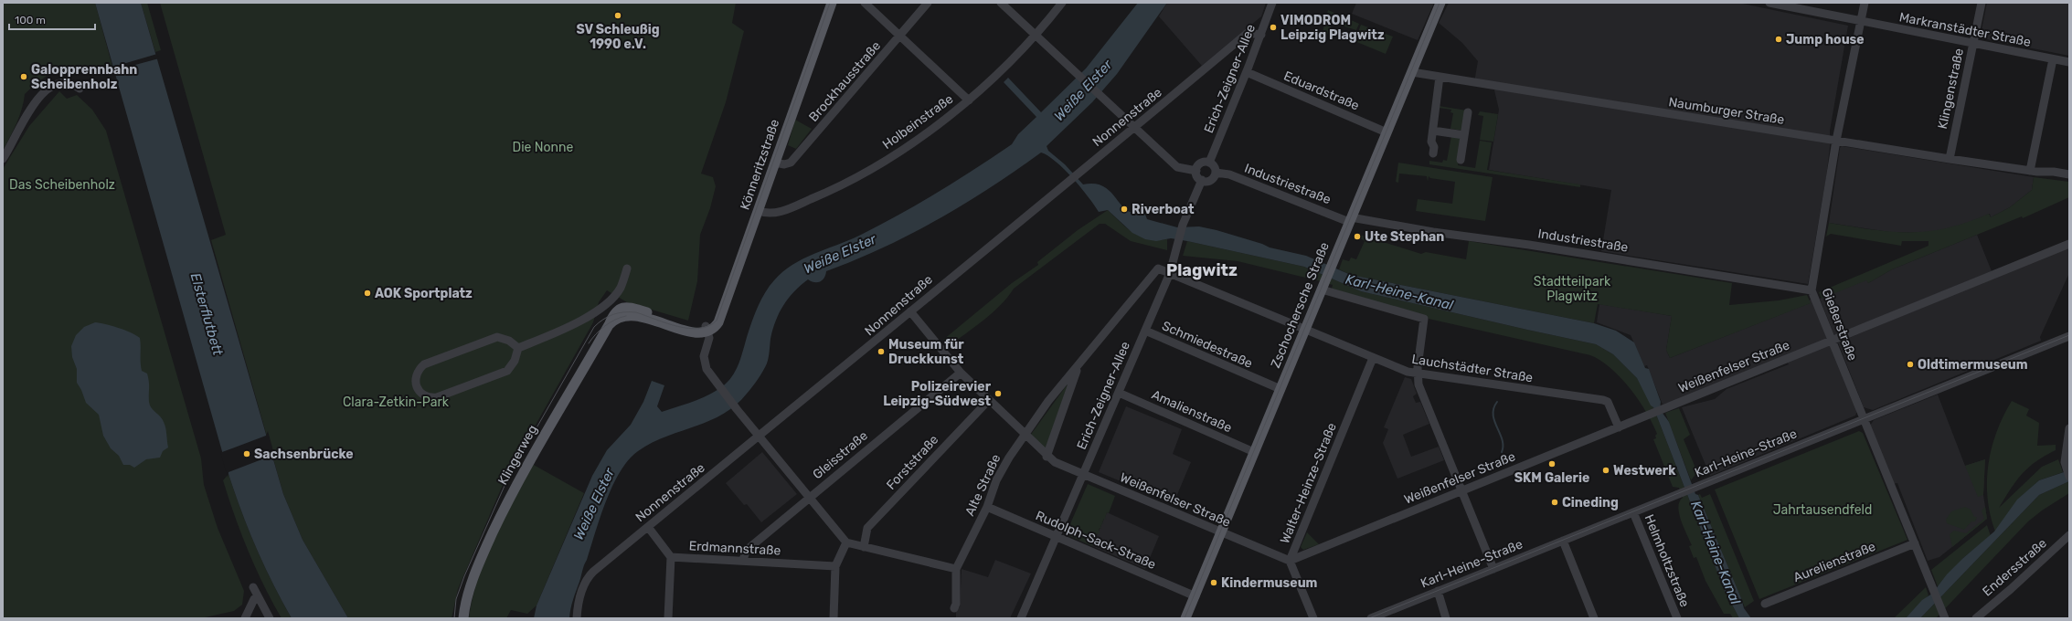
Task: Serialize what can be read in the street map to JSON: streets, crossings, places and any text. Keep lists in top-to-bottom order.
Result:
{
  "streets": {
    "main road": ["Könneritzstraße", "Zschochersche Straße", "Klingerweg"],
    "street": [
      "Markranstädter Straße",
      "Erich-Zeigner-Allee",
      "Brockhausstraße",
      "Klingenstraße",
      "Eduardstraße",
      "Naumburger Straße",
      "Nonnenstraße",
      "Holbeinstraße",
      "Industriestraße",
      "Gießerstraße",
      "Schmiedestraße",
      "Weißenfelser Straße",
      "Lauchstädter Straße",
      "Amalienstraße",
      "Karl-Heine-Straße",
      "Gleisstraße",
      "Forststraße",
      "Walter-Heinze-Straße",
      "Alte Straße",
      "Rudolph-Sack-Straße",
      "Erdmannstraße",
      "Helmholtzstraße",
      "Aurelienstraße",
      "Endersstraße"
    ]
  },
  "crossings": [
    ["Markranstädter Straße", "Klingenstraße"],
    ["Markranstädter Straße", "Gießerstraße"],
    ["Erich-Zeigner-Allee", "Eduardstraße"],
    ["Erich-Zeigner-Allee", "Nonnenstraße"],
    ["Erich-Zeigner-Allee", "Industriestraße"],
    ["Erich-Zeigner-Allee", "Schmiedestraße"],
    ["Erich-Zeigner-Allee", "Weißenfelser Straße"],
    ["Erich-Zeigner-Allee", "Lauchstädter Straße"],
    ["Erich-Zeigner-Allee", "Amalienstraße"],
    ["Erich-Zeigner-Allee", "Alte Straße"],
    ["Erich-Zeigner-Allee", "Rudolph-Sack-Straße"],
    ["Brockhausstraße", "Könneritzstraße"],
    ["Klingenstraße", "Naumburger Straße"],
    ["Eduardstraße", "Zschochersche Straße"],
    ["Naumburger Straße", "Zschochersche Straße"],
    ["Naumburger Straße", "Gießerstraße"],
    ["Nonnenstraße", "Weißenfelser Straße"],
    ["Nonnenstraße", "Erdmannstraße"],
    ["Holbeinstraße", "Könneritzstraße"],
    ["Industriestraße", "Zschochersche Straße"],
    ["Industriestraße", "Gießerstraße"],
    ["Zschochersche Straße", "Schmiedestraße"],
    ["Zschochersche Straße", "Weißenfelser Straße"],
    ["Zschochersche Straße", "Lauchstädter Straße"],
    ["Zschochersche Straße", "Amalienstraße"],
    ["Zschochersche Straße", "Rudolph-Sack-Straße"],
    ["Gießerstraße", "Weißenfelser Straße"],
    ["Gießerstraße", "Karl-Heine-Straße"],
    ["Gießerstraße", "Aurelienstraße"],
    ["Weißenfelser Straße", "Lauchstädter Straße"],
    ["Weißenfelser Straße", "Gleisstraße"],
    ["Weißenfelser Straße", "Forststraße"],
    ["Weißenfelser Straße", "Walter-Heinze-Straße"],
    ["Weißenfelser Straße", "Alte Straße"],
    ["Lauchstädter Straße", "Walter-Heinze-Straße"],
    ["Lauchstädter Straße", "Alte Straße"],
    ["Karl-Heine-Straße", "Helmholtzstraße"],
    ["Gleisstraße", "Erdmannstraße"],
    ["Alte Straße", "Rudolph-Sack-Straße"]
  ],
  "districts": ["Plagwitz"],
  "water": ["Weiße Elster", "Karl-Heine-Kanal", "Elsterflutbett"],
  "parks": [
    "Die Nonne",
    "Das Scheibenholz",
    "Stadtteilpark Plagwitz",
    "Clara-Zetkin-Park",
    "Jahrtausendfeld"
  ],
  "places": [
    "SV Schleußig 1990 e.V.",
    "VIMODROM Leipzig Plagwitz",
    "Jump house",
    "Galopprennbahn Scheibenholz",
    "Riverboat",
    "Ute Stephan",
    "AOK Sportplatz",
    "Museum für Druckkunst",
    "Oldtimermuseum",
    "Polizeirevier Leipzig-Südwest",
    "Sachsenbrücke",
    "SKM Galerie",
    "Westwerk",
    "Cineding",
    "Kindermuseum"
  ],
  "scale_bar": "100 m"
}
